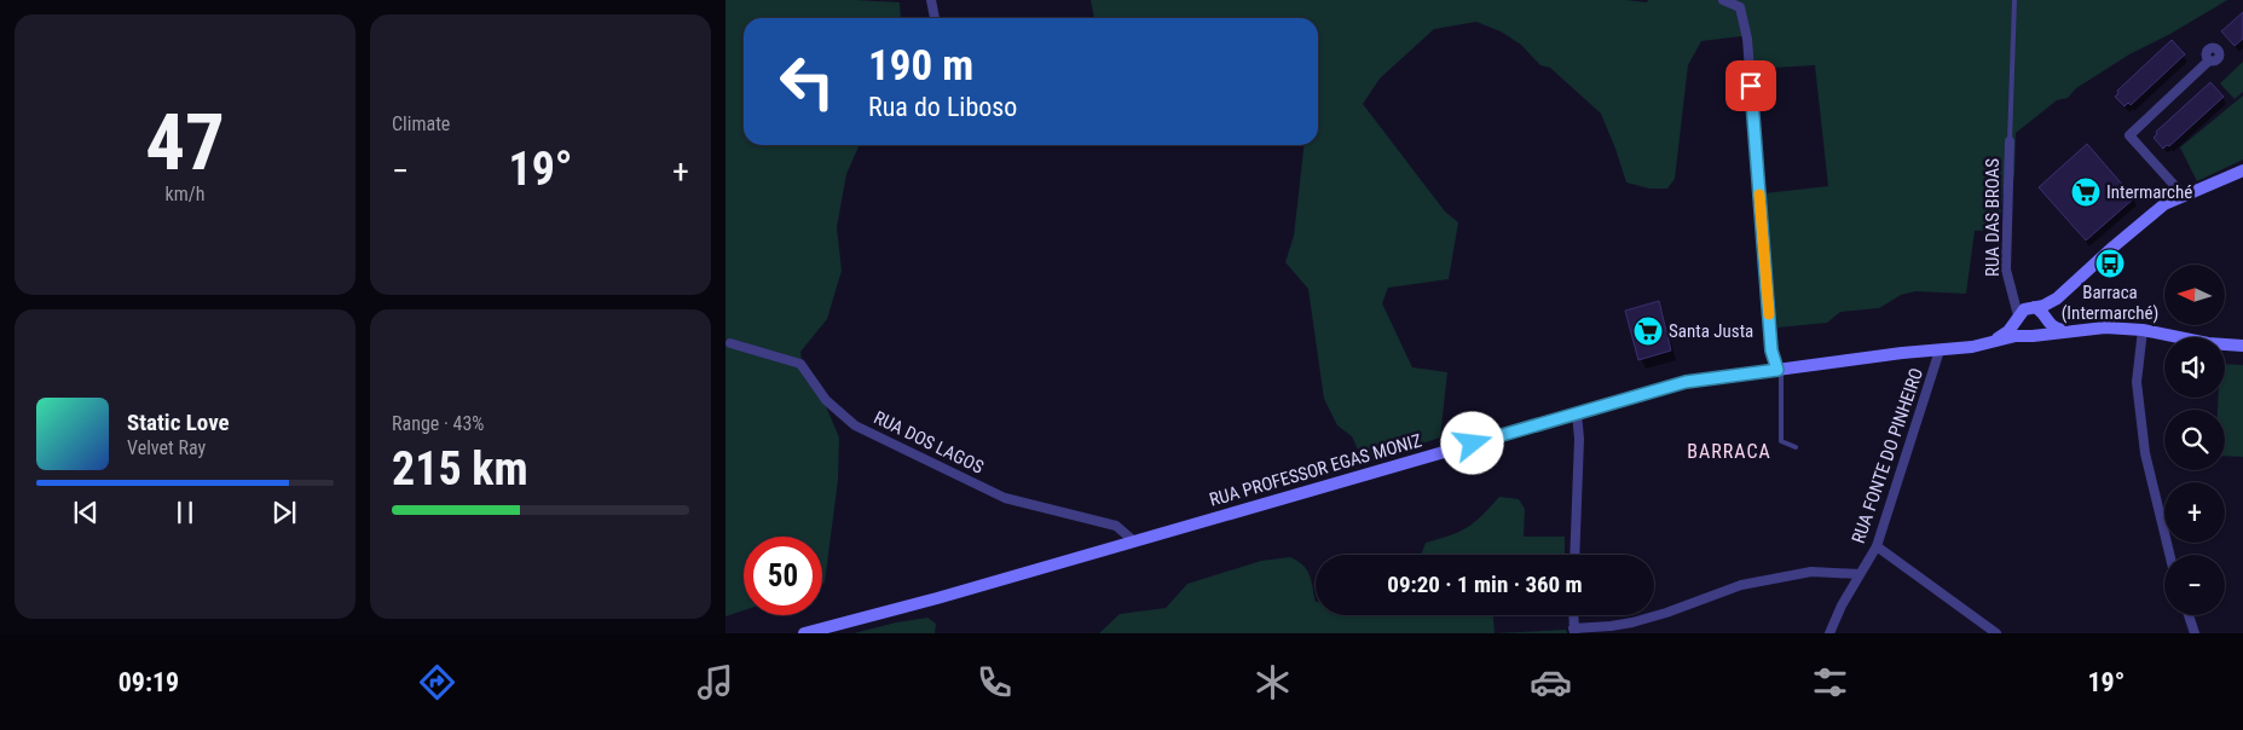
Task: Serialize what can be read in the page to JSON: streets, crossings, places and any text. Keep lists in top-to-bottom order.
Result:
{
  "streets": {
    "main road": ["RUA PROFESSOR EGAS MONIZ"],
    "street": ["RUA DAS BROAS", "RUA DOS LAGOS", "RUA FONTE DO PINHEIRO"]
  },
  "crossings": [
    ["RUA DAS BROAS", "RUA PROFESSOR EGAS MONIZ"],
    ["RUA DOS LAGOS", "RUA PROFESSOR EGAS MONIZ"],
    ["RUA FONTE DO PINHEIRO", "RUA PROFESSOR EGAS MONIZ"]
  ],
  "districts": ["BARRACA"],
  "places": {
    "supermarket": ["Intermarché", "Santa Justa"],
    "bus stop": ["Barraca (Intermarché)"]
  },
  "north": "left",
  "page": {
    "tile": [
      ["47", "km/h"],
      "Climate",
      ["Range · 43%", "215 km"]
    ],
    "turn": ["190 m", "Rua do Liboso"],
    "heat": ["−", "19°", "+"],
    "map_buttons": ["+", "−"],
    "song": ["Static Love", "Velvet Ray"],
    "limit": "50",
    "trip": "09:20 · 1 min · 360 m",
    "tabs": ["09:19", "19°"]
  }
}
